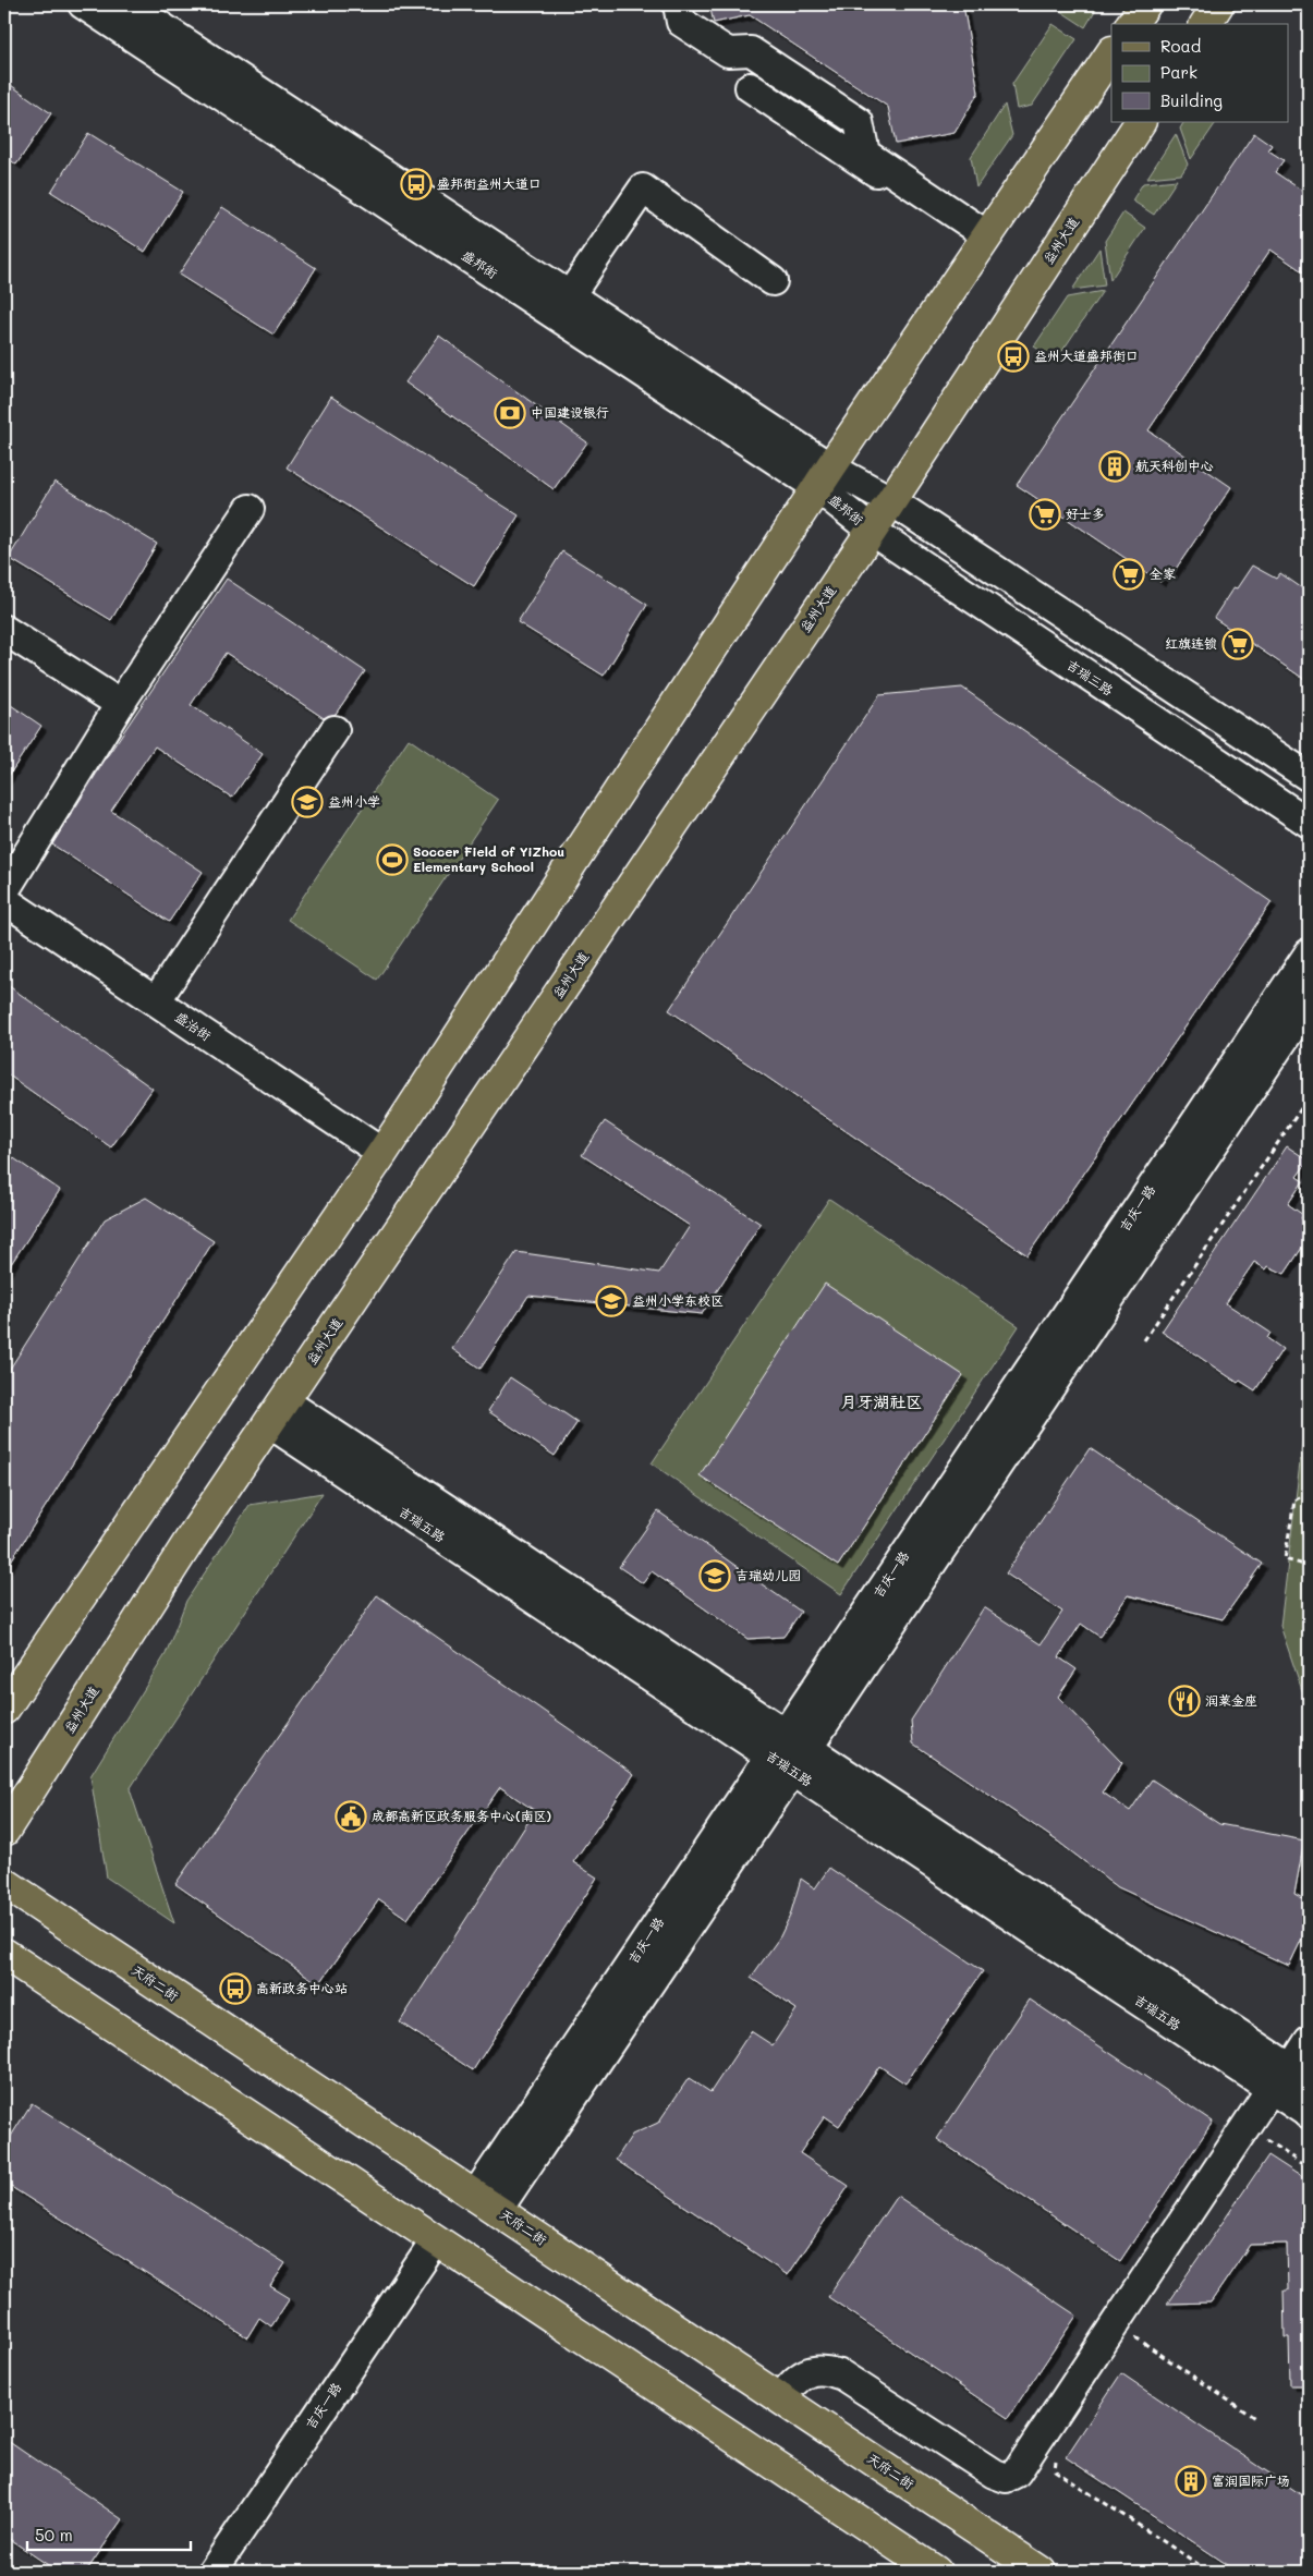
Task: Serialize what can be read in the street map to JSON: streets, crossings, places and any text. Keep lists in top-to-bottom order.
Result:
{
  "streets": {
    "main road": ["益州大道", "天府二街"],
    "street": [
      "盛邦街",
      "吉瑞三路",
      "盛治街",
      "吉庆一路",
      "吉瑞五路"
    ]
  },
  "crossings": [
    ["益州大道", "盛邦街"],
    ["益州大道", "吉瑞三路"],
    ["益州大道", "吉瑞五路"],
    ["盛邦街", "吉瑞三路"],
    ["吉庆一路", "吉瑞五路"],
    ["吉庆一路", "天府二街"]
  ],
  "districts": ["月牙湖社区"],
  "places": {
    "bus stop": ["盛邦街益州大道口", "益州大道盛邦街口", "高新政务中心站"],
    "bank": ["中国建设银行"],
    "building": ["航天科创中心", "富润国际广场"],
    "supermarket": ["好士多", "全家", "红旗连锁"],
    "school or university": ["益州小学", "益州小学东校区", "吉瑞幼儿园"],
    "sports": ["Soccer Field of YiZhou Elementary School"],
    "restaurant": ["润莱金座"],
    "public building": ["成都高新区政务服务中心(南区)"]
  },
  "legend": ["Road", "Park", "Building"],
  "scale_bar": "50 m"
}
